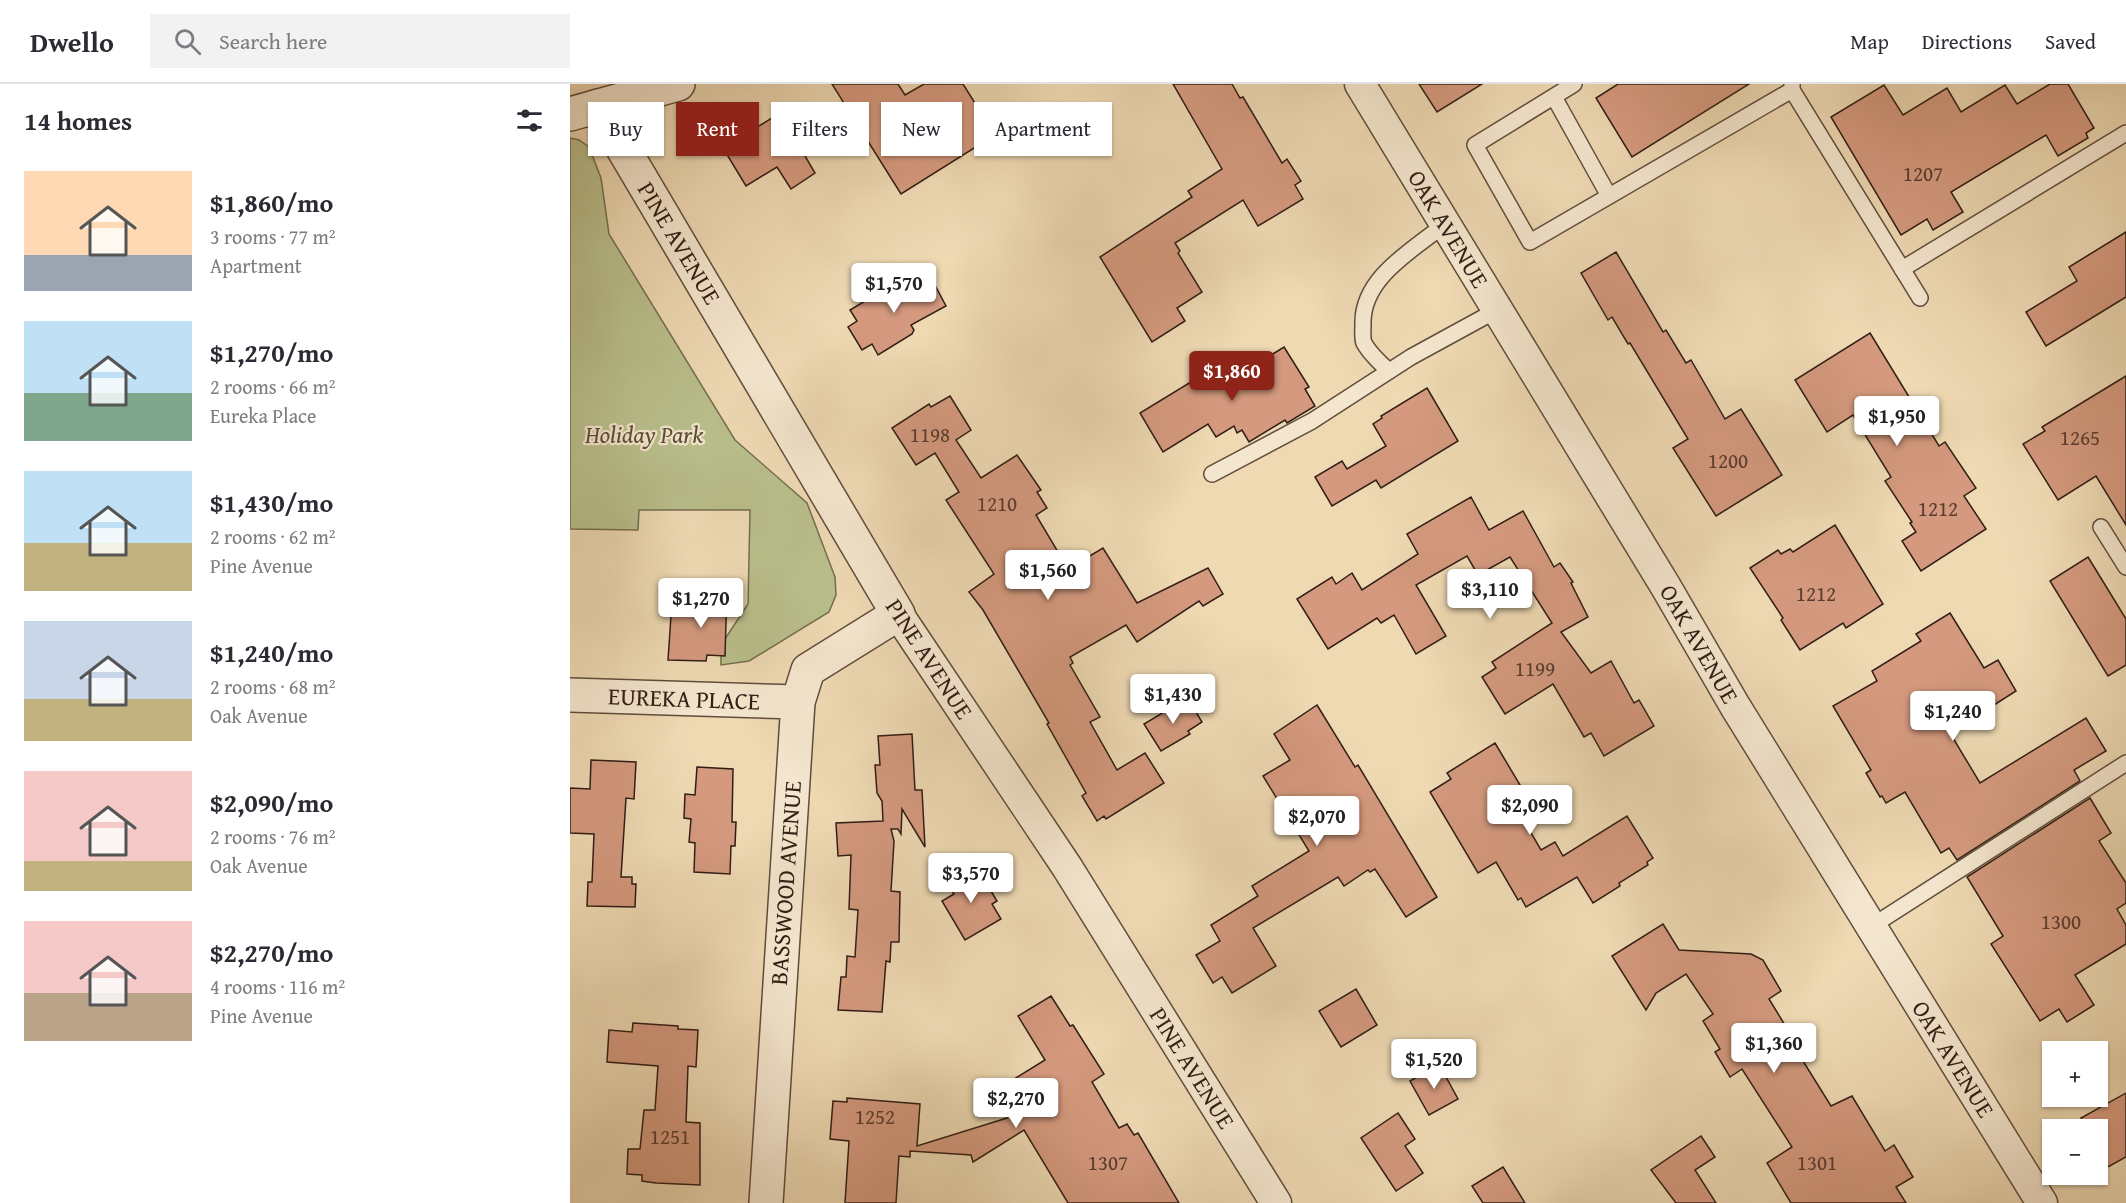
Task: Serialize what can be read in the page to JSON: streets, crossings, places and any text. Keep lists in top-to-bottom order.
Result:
{
  "streets": {
    "street": [
      "OAK AVENUE",
      "PINE AVENUE",
      "EUREKA PLACE",
      "BASSWOOD AVENUE"
    ]
  },
  "crossings": [
    ["PINE AVENUE", "BASSWOOD AVENUE"],
    ["EUREKA PLACE", "BASSWOOD AVENUE"]
  ],
  "parks": ["Holiday Park"],
  "house_numbers": [
    "1207",
    "1198",
    "1265",
    "1200",
    "1210",
    "1212",
    "1212",
    "1199",
    "1300",
    "1252",
    "1251",
    "1307",
    "1301"
  ],
  "page": {
    "header": "Dwello",
    "search": "Search here",
    "nav": ["Map", "Directions", "Saved"],
    "heading": "14 homes",
    "chip": [
      "Buy",
      "Rent",
      "Filters",
      "New",
      "Apartment"
    ],
    "list": [
      {
        "name": "$1,860/mo",
        "note": "3 rooms · 77 m² · Apartment"
      },
      {
        "name": "$1,270/mo",
        "note": "2 rooms · 66 m² · Eureka Place"
      },
      {
        "name": "$1,430/mo",
        "note": "2 rooms · 62 m² · Pine Avenue"
      },
      {
        "name": "$1,240/mo",
        "note": "2 rooms · 68 m² · Oak Avenue"
      },
      {
        "name": "$2,090/mo",
        "note": "2 rooms · 76 m² · Oak Avenue"
      },
      {
        "name": "$2,270/mo",
        "note": "4 rooms · 116 m² · Pine Avenue"
      }
    ],
    "price": [
      "$1,570",
      "$1,860",
      "$1,950",
      "$1,560",
      "$3,110",
      "$1,270",
      "$1,430",
      "$1,240",
      "$2,090",
      "$2,070",
      "$3,570",
      "$1,360",
      "$1,520",
      "$2,270"
    ],
    "map_buttons": ["+", "−"]
  }
}
